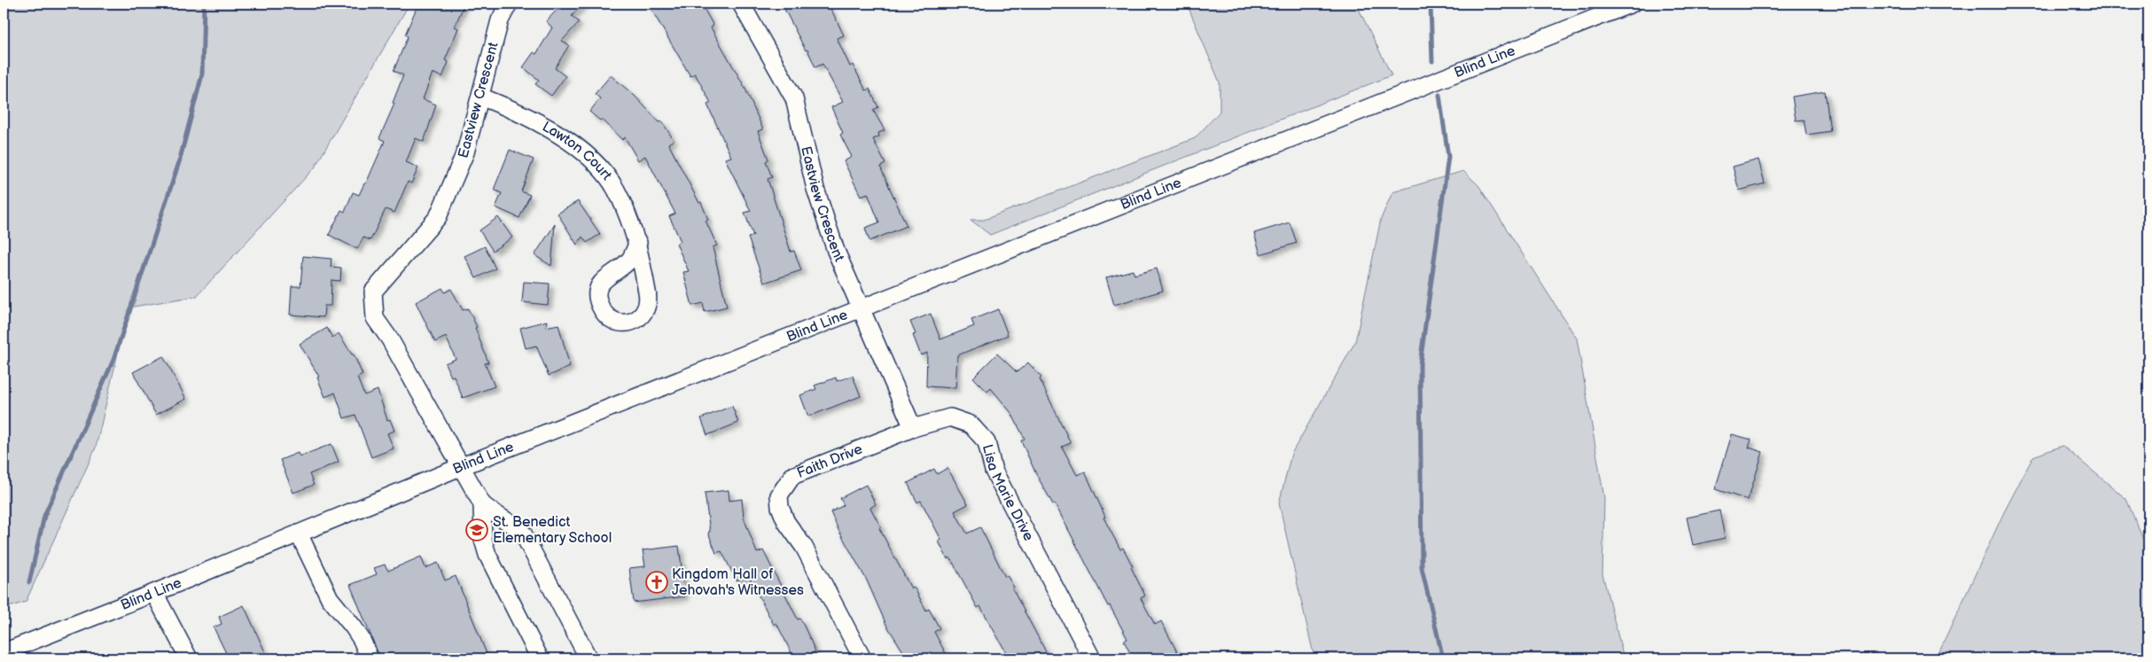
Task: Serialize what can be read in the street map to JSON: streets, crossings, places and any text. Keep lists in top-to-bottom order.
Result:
{
  "streets": {
    "street": [
      "Blind Line",
      "Eastview Crescent",
      "Lawton Court",
      "Faith Drive",
      "Lisa Marie Drive"
    ]
  },
  "crossings": [
    ["Blind Line", "Eastview Crescent"],
    ["Eastview Crescent", "Lawton Court"],
    ["Faith Drive", "Lisa Marie Drive"]
  ],
  "places": {
    "school or university": ["St. Benedict Elementary School"],
    "church": ["Kingdom Hall of Jehovah's Witnesses"]
  }
}
